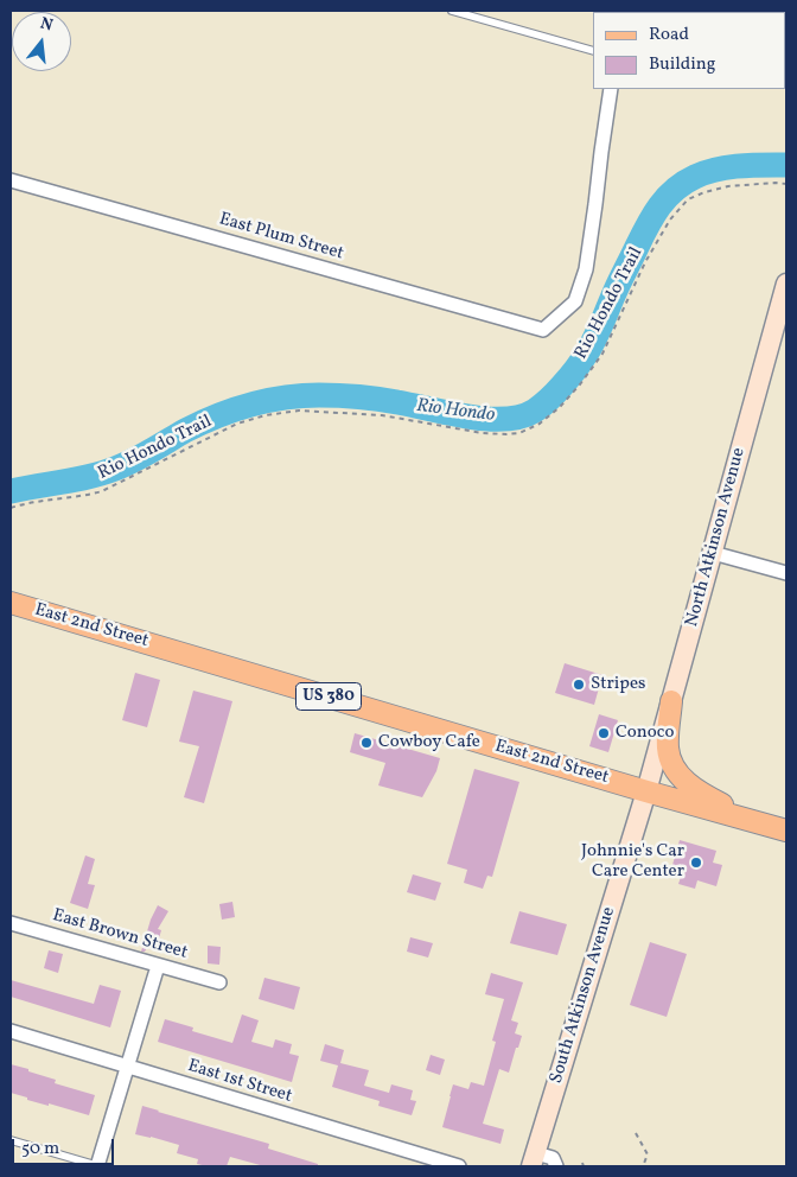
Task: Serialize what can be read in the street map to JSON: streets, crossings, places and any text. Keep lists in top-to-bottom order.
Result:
{
  "streets": {
    "main road": [
      "North Atkinson Avenue",
      "East 2nd Street",
      "US 380",
      "South Atkinson Avenue"
    ],
    "street": ["East Plum Street", "East Brown Street", "East 1st Street"],
    "path": ["Rio Hondo Trail"]
  },
  "crossings": [
    ["North Atkinson Avenue", "East 2nd Street"],
    ["North Atkinson Avenue", "South Atkinson Avenue"],
    ["East 2nd Street", "South Atkinson Avenue"]
  ],
  "water": ["Rio Hondo"],
  "places": [
    "Stripes",
    "Conoco",
    "Cowboy Cafe",
    "Johnnie's Car Care Center"
  ],
  "legend": ["Road", "Building"],
  "scale_bar": "50 m",
  "north": "top"
}
